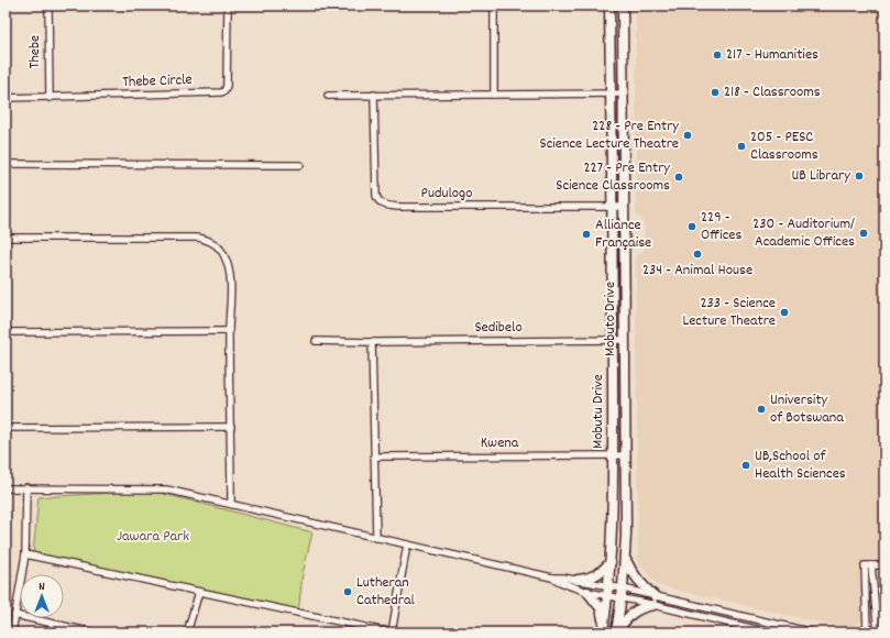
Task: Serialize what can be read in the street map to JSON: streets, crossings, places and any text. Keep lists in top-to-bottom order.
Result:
{
  "streets": {
    "main road": ["Mobuto Drive", "Mobutu Drive"],
    "street": [
      "Thebe",
      "Thebe Circle",
      "Pudulogo",
      "Sedibelo",
      "Kwena"
    ]
  },
  "crossings": [
    ["Thebe", "Thebe Circle"],
    ["Pudulogo", "Mobuto Drive"],
    ["Pudulogo", "Mobutu Drive"],
    ["Mobuto Drive", "Sedibelo"],
    ["Mobuto Drive", "Kwena"],
    ["Sedibelo", "Mobutu Drive"],
    ["Mobutu Drive", "Kwena"]
  ],
  "parks": ["Jawara Park"],
  "places": [
    "217 - Humanities",
    "218 - Classrooms",
    "228 - Pre Entry Science Lecture Theatre",
    "205 - PESC Classrooms",
    "UB Library",
    "227 - Pre Entry Science Classrooms",
    "229 - Offices",
    "230 - Auditorium/ Academic Offices",
    "Alliance Française",
    "234 - Animal House",
    "233 - Science Lecture Theatre",
    "University of Botswana",
    "UB,School of Health Sciences",
    "Lutheran Cathedral"
  ],
  "north": "top"
}
